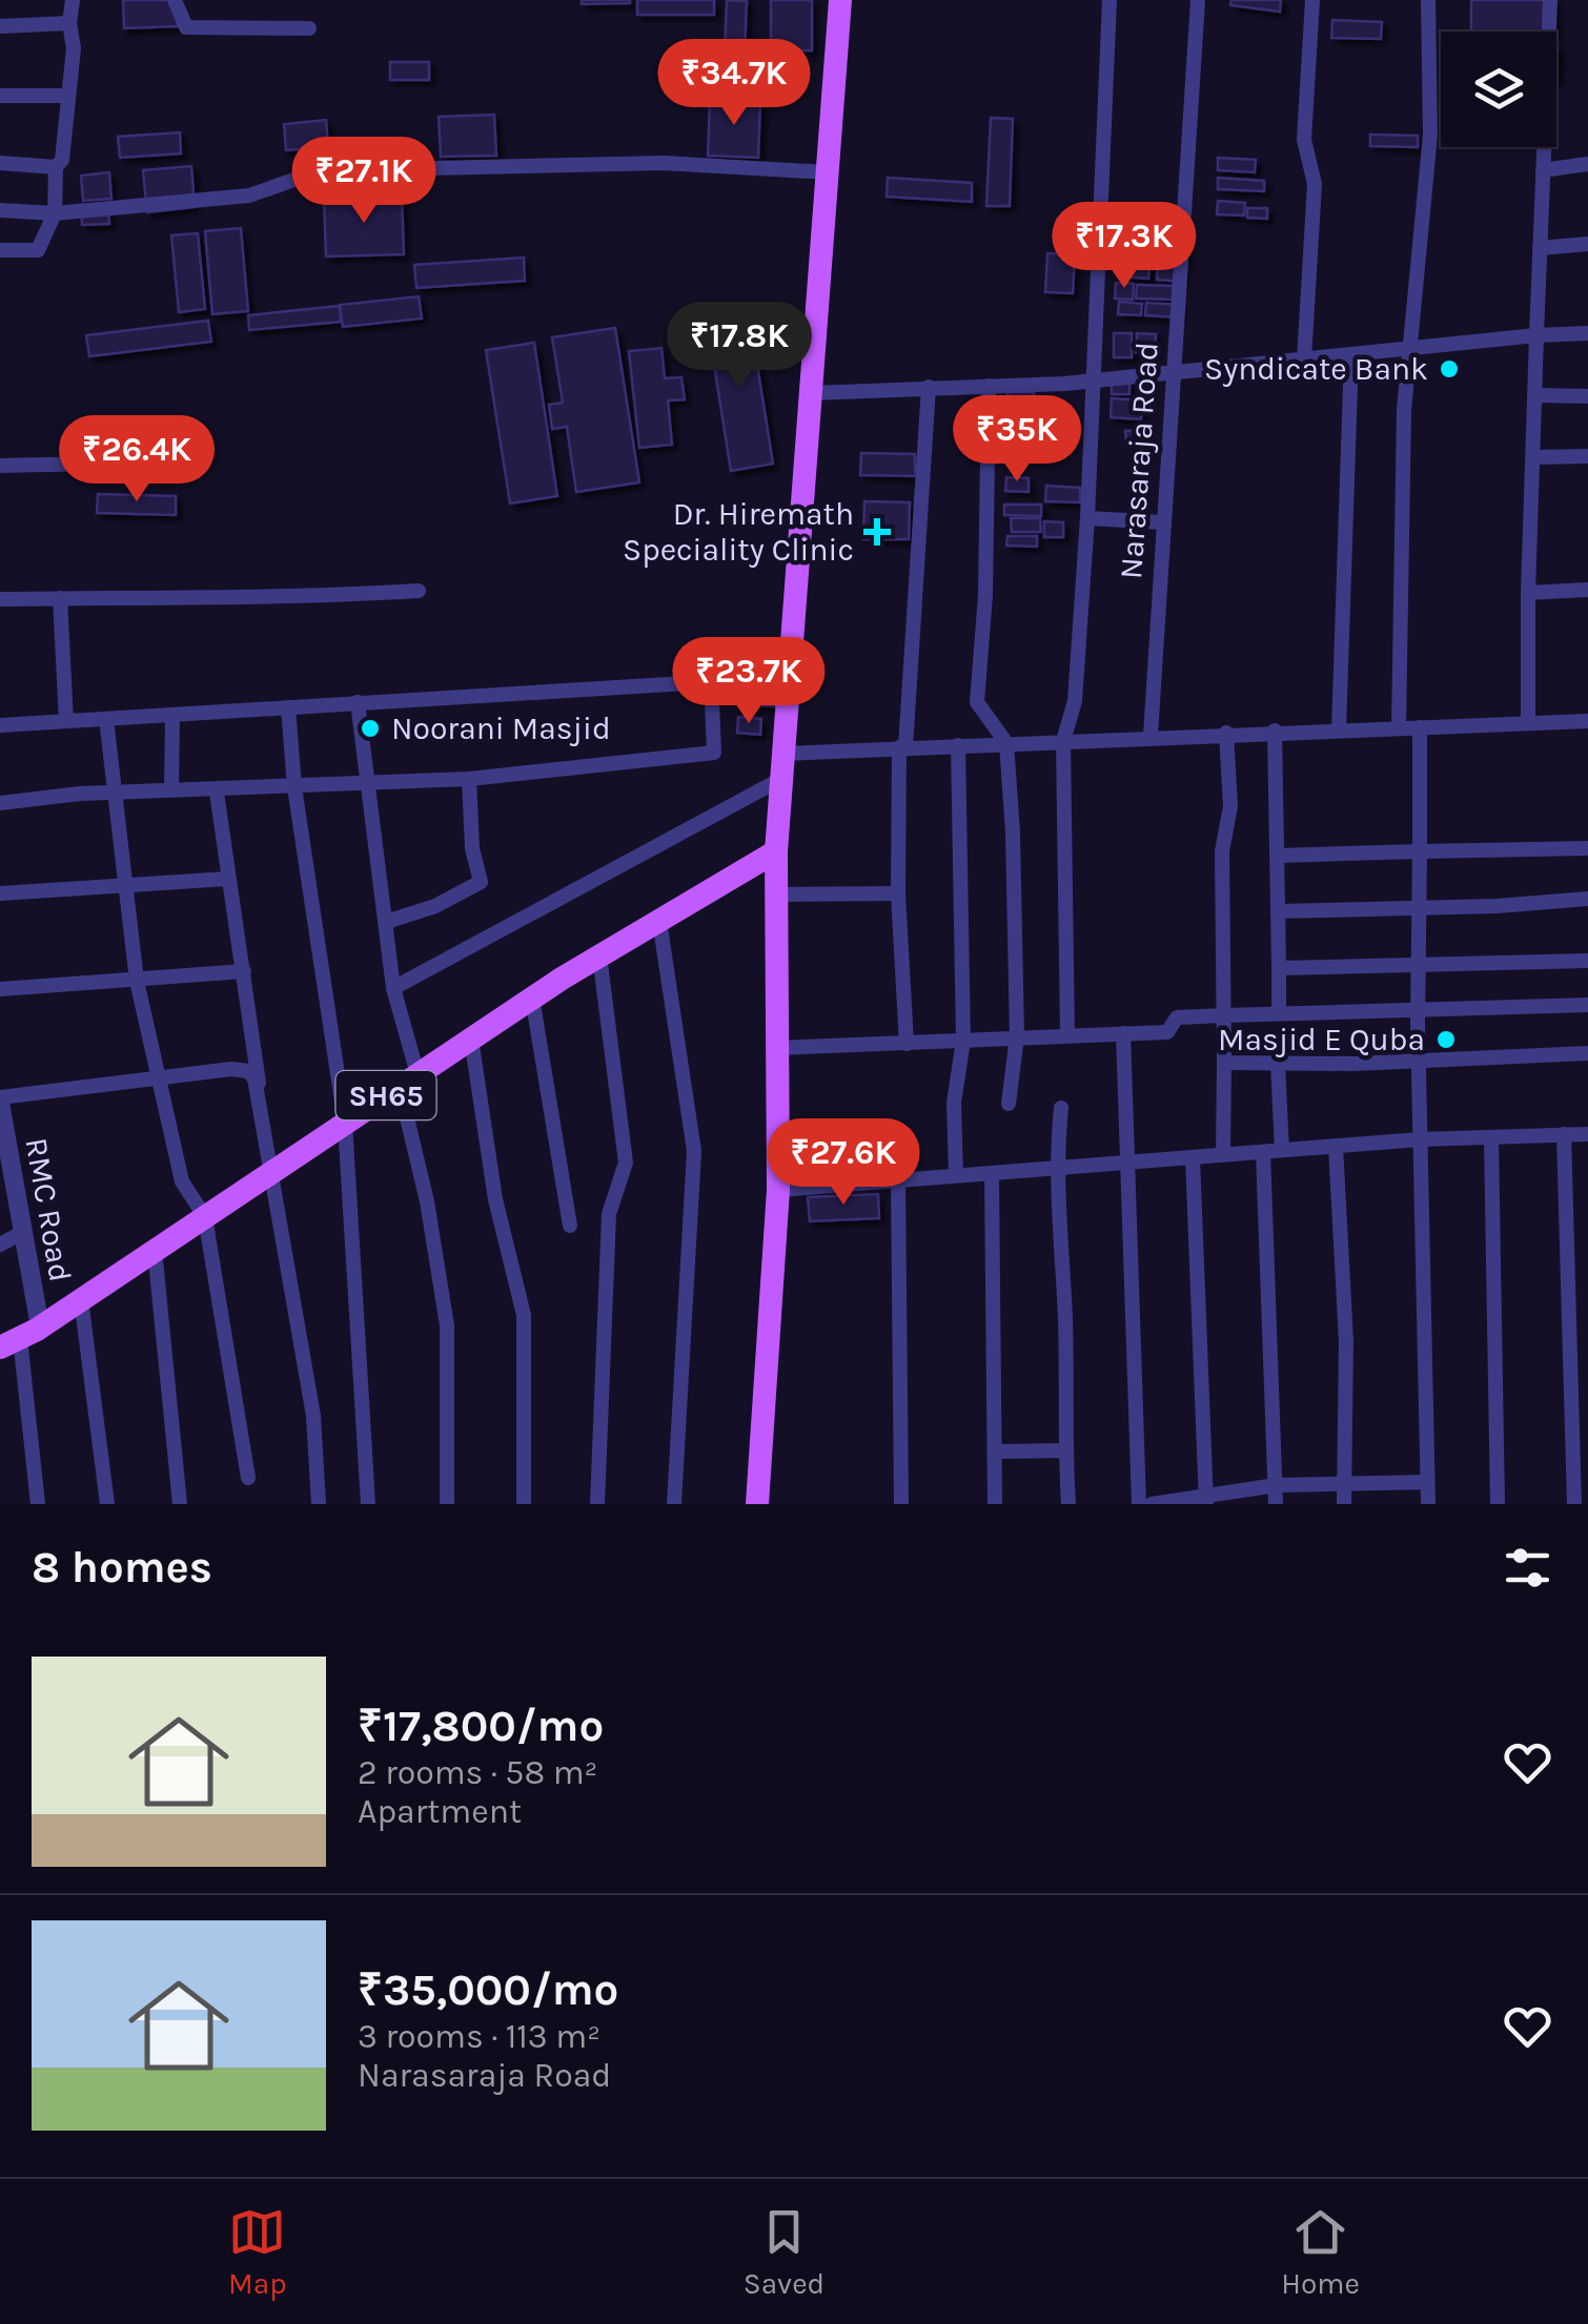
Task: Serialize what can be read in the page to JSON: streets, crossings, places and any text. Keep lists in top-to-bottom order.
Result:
{
  "streets": {
    "main road": ["SH65"],
    "street": ["Narasaraja Road", "RMC Road"]
  },
  "crossings": [
    ["SH65", "RMC Road"]
  ],
  "places": {
    "other": ["Syndicate Bank", "Noorani Masjid", "Masjid E Quba"],
    "health": ["Dr. Hiremath Speciality Clinic"]
  },
  "page": {
    "price": [
      "₹34.7K",
      "₹27.1K",
      "₹17.3K",
      "₹17.8K",
      "₹35K",
      "₹26.4K",
      "₹23.7K",
      "₹27.6K"
    ],
    "heading": "8 homes",
    "list": [
      {
        "name": "₹17,800/mo",
        "note": "2 rooms · 58 m² · Apartment"
      },
      {
        "name": "₹35,000/mo",
        "note": "3 rooms · 113 m² · Narasaraja Road"
      }
    ],
    "tabs": ["Map", "Saved", "Home"]
  }
}
